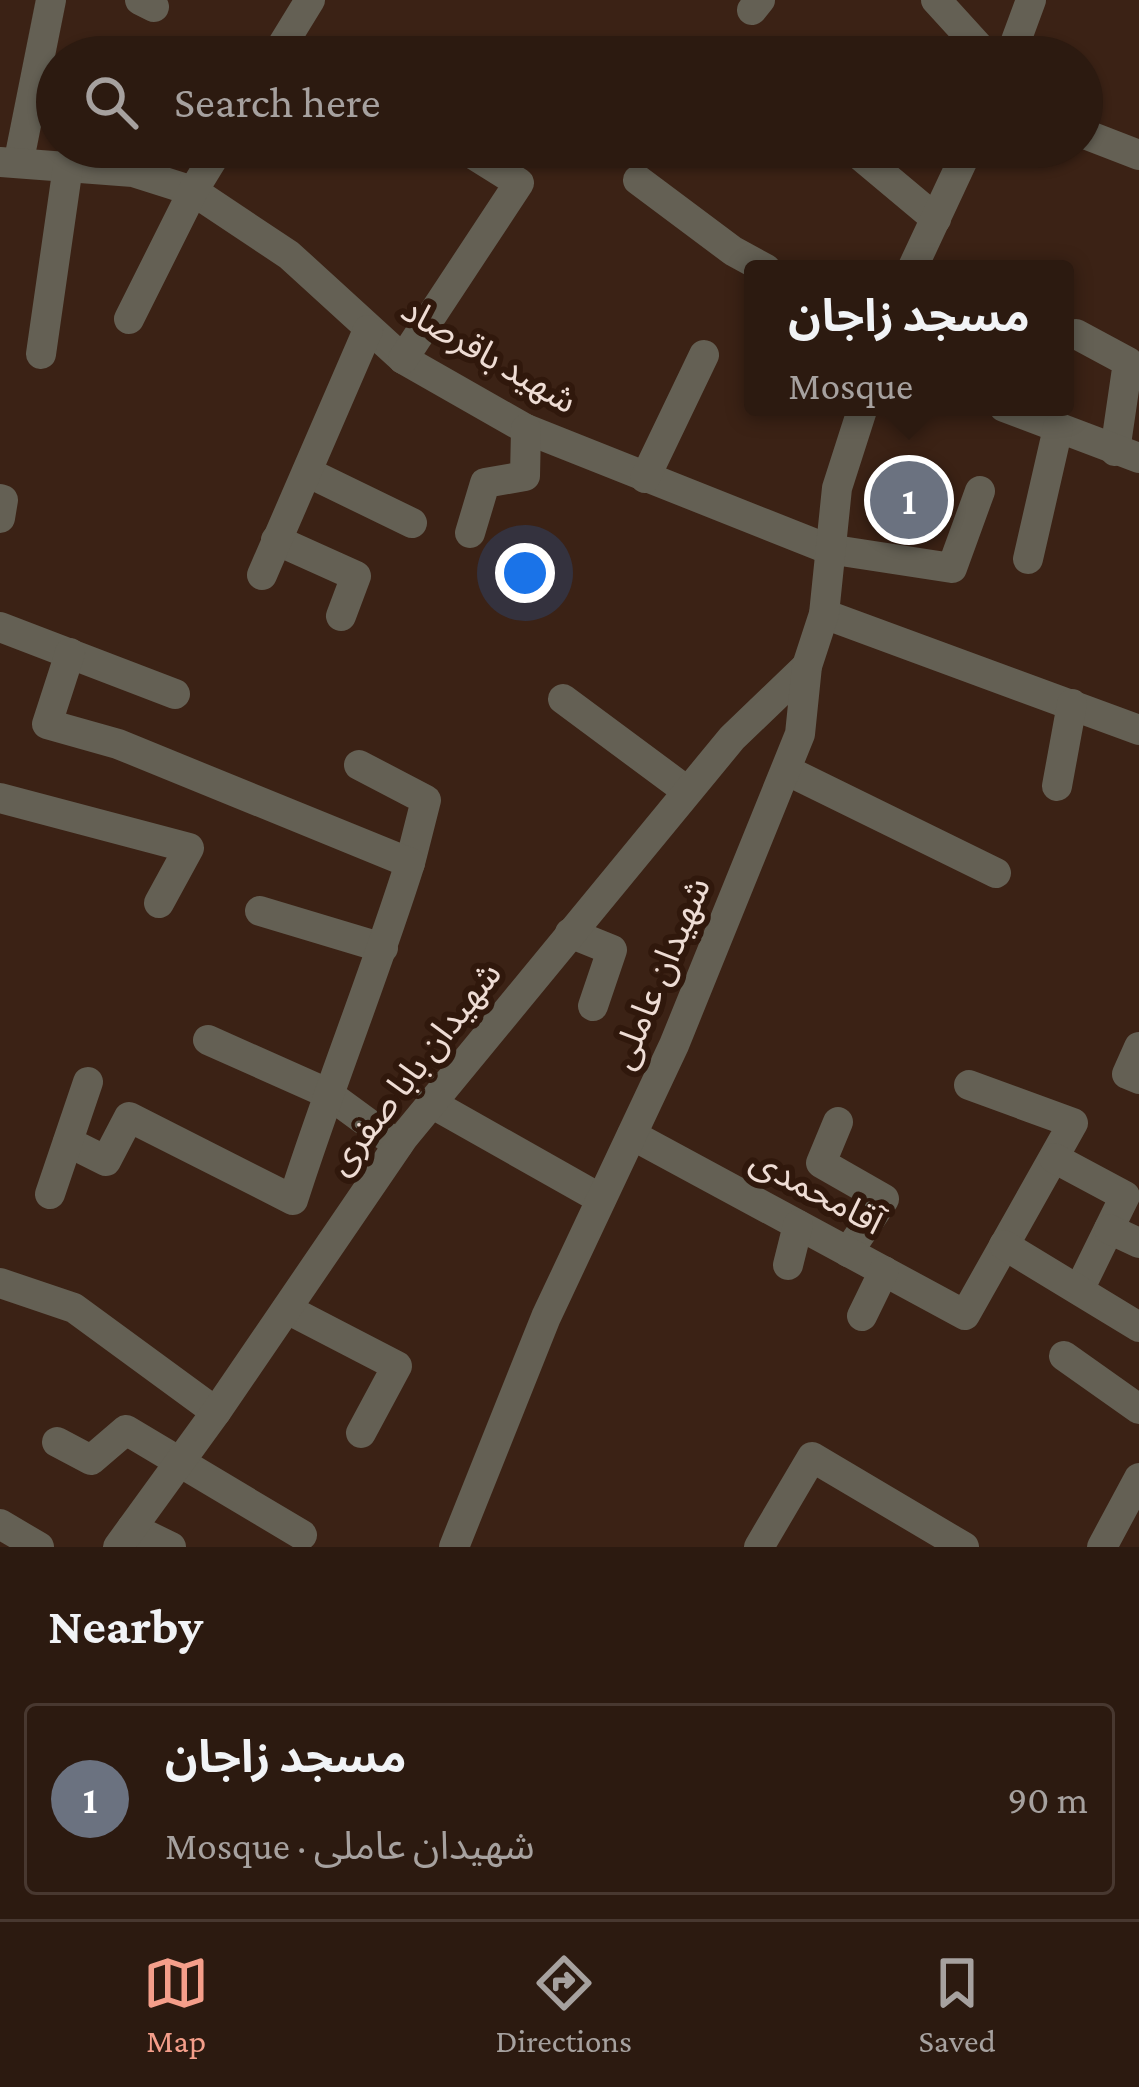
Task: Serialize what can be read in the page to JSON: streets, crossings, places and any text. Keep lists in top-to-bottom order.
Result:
{
  "streets": {
    "street": [
      "شهید باقرصاد",
      "شهیدان عاملی",
      "شهیدان بابا صفری",
      "آقامحمدی"
    ]
  },
  "crossings": [
    ["شهید باقرصاد", "شهیدان عاملی"],
    ["شهیدان عاملی", "شهیدان بابا صفری"],
    ["شهیدان عاملی", "آقامحمدی"]
  ],
  "page": {
    "search": "Search here",
    "popup": ["مسجد زاجان", "Mosque"],
    "pins": "1",
    "heading": "Nearby",
    "list": [
      {
        "mark": "1",
        "name": "مسجد زاجان",
        "note": "Mosque · شهیدان عاملی",
        "value": "90 m"
      }
    ],
    "nav": ["Map", "Directions", "Saved"]
  }
}
